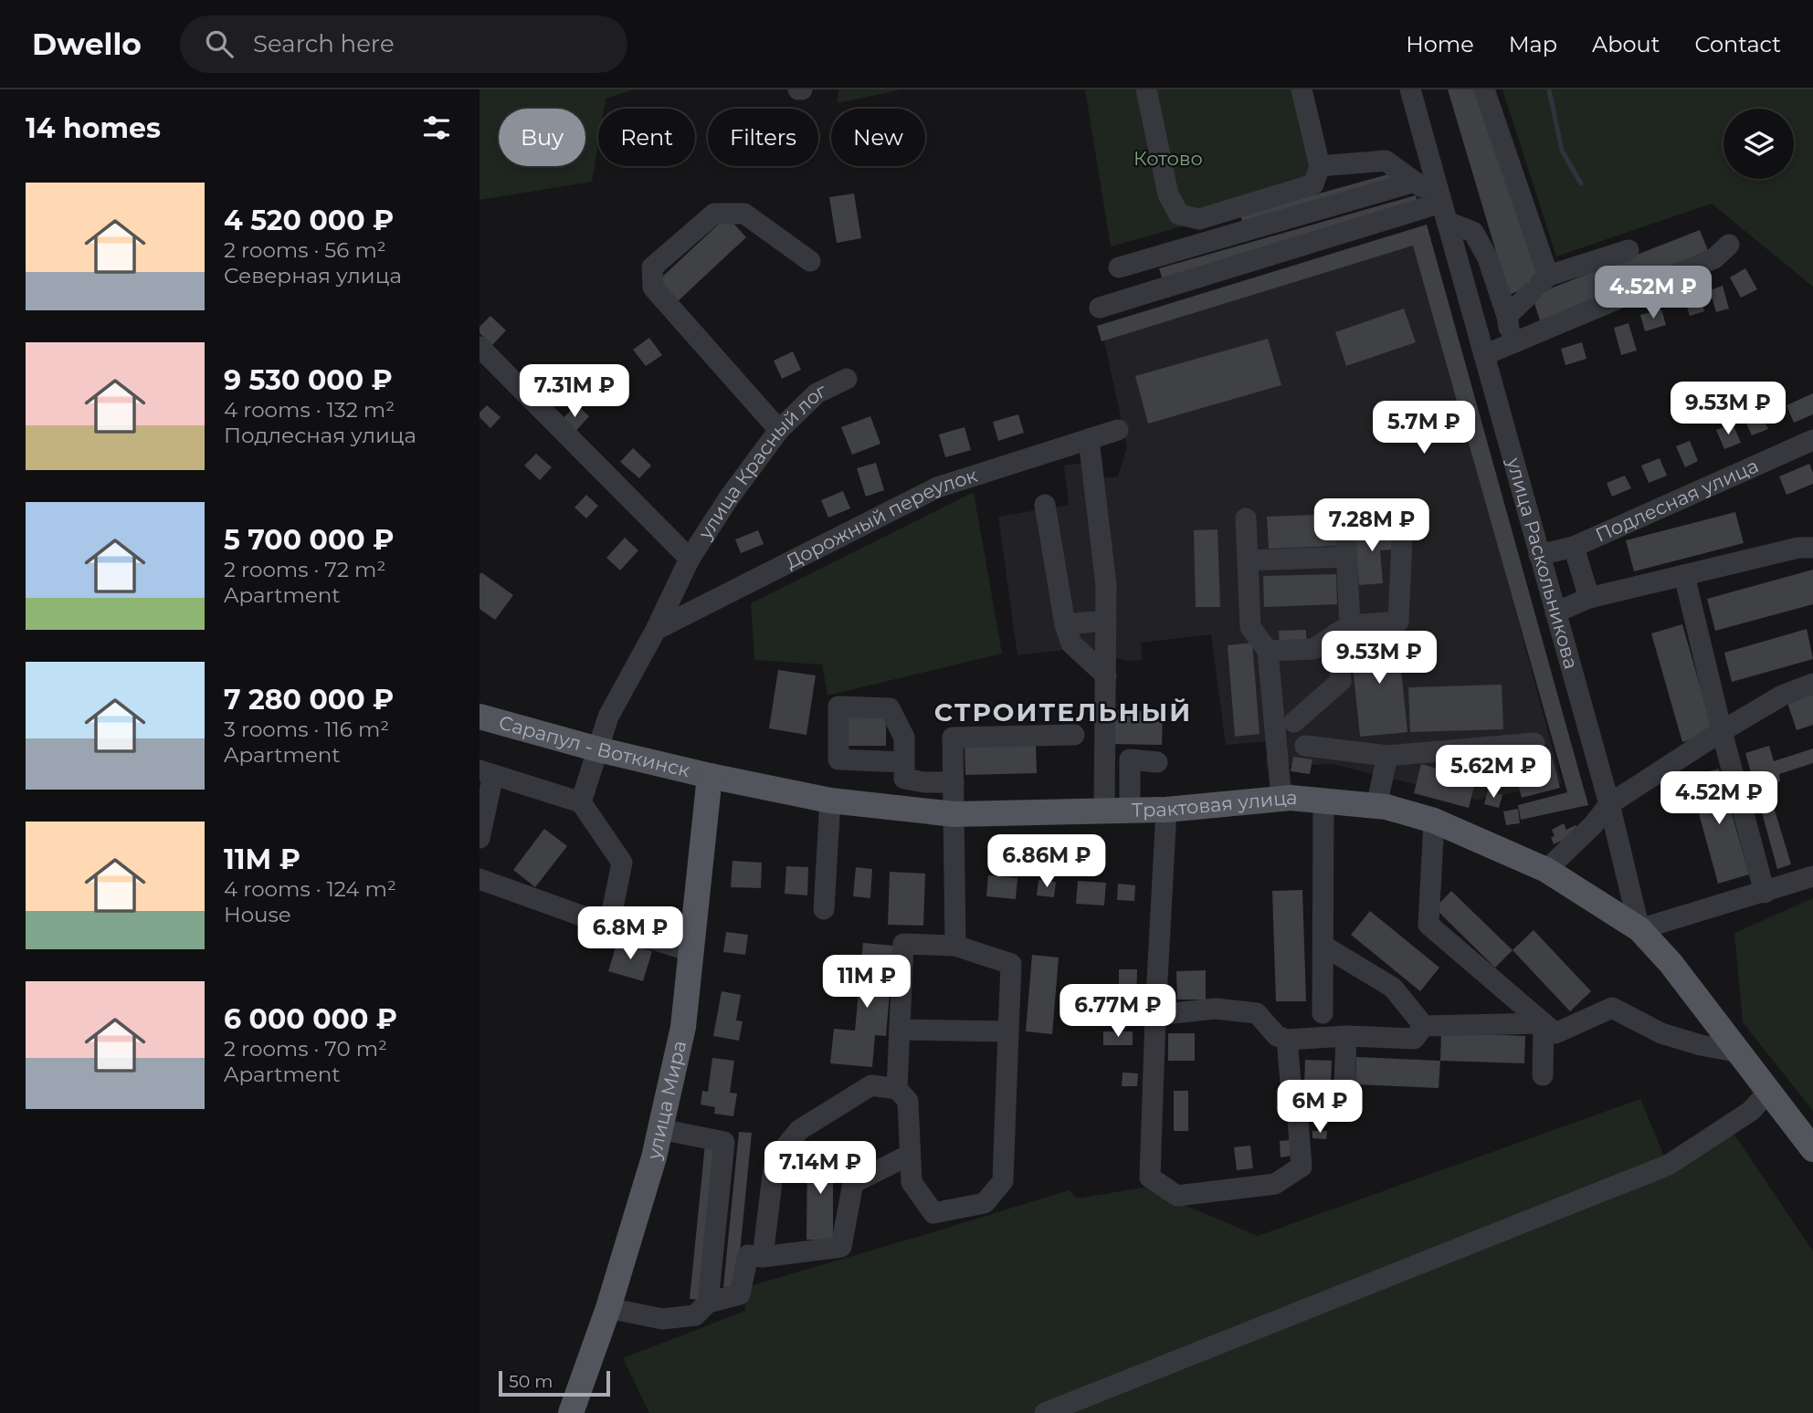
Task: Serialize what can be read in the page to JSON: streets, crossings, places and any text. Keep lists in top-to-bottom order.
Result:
{
  "streets": {
    "main road": [
      "улица Раскольникова",
      "Сарапул - Воткинск",
      "Трактовая улица",
      "улица Мира"
    ],
    "street": ["улица Красный лог", "Подлесная улица", "Дорожный переулок"]
  },
  "crossings": [
    ["улица Красный лог", "Дорожный переулок"],
    ["улица Красный лог", "Сарапул - Воткинск"],
    ["Подлесная улица", "улица Раскольникова"],
    ["улица Раскольникова", "Трактовая улица"],
    ["Сарапул - Воткинск", "Трактовая улица"],
    ["Сарапул - Воткинск", "улица Мира"],
    ["Трактовая улица", "улица Мира"]
  ],
  "districts": ["СТРОИТЕЛЬНЫЙ"],
  "parks": ["Котово"],
  "scale_bar": "50 m",
  "page": {
    "header": "Dwello",
    "search": "Search here",
    "nav": [
      "Home",
      "Map",
      "About",
      "Contact"
    ],
    "heading": "14 homes",
    "chip": [
      "Buy",
      "Rent",
      "Filters",
      "New"
    ],
    "list": [
      {
        "name": "4 520 000 ₽",
        "note": "2 rooms · 56 m² · Северная улица"
      },
      {
        "name": "9 530 000 ₽",
        "note": "4 rooms · 132 m² · Подлесная улица"
      },
      {
        "name": "5 700 000 ₽",
        "note": "2 rooms · 72 m² · Apartment"
      },
      {
        "name": "7 280 000 ₽",
        "note": "3 rooms · 116 m² · Apartment"
      },
      {
        "name": "11M ₽",
        "note": "4 rooms · 124 m² · House"
      },
      {
        "name": "6 000 000 ₽",
        "note": "2 rooms · 70 m² · Apartment"
      }
    ],
    "price": [
      "4.52M ₽",
      "7.31M ₽",
      "9.53M ₽",
      "5.7M ₽",
      "7.28M ₽",
      "9.53M ₽",
      "5.62M ₽",
      "4.52M ₽",
      "6.86M ₽",
      "6.8M ₽",
      "11M ₽",
      "6.77M ₽",
      "6M ₽",
      "7.14M ₽"
    ],
    "scale": "50 m"
  }
}
